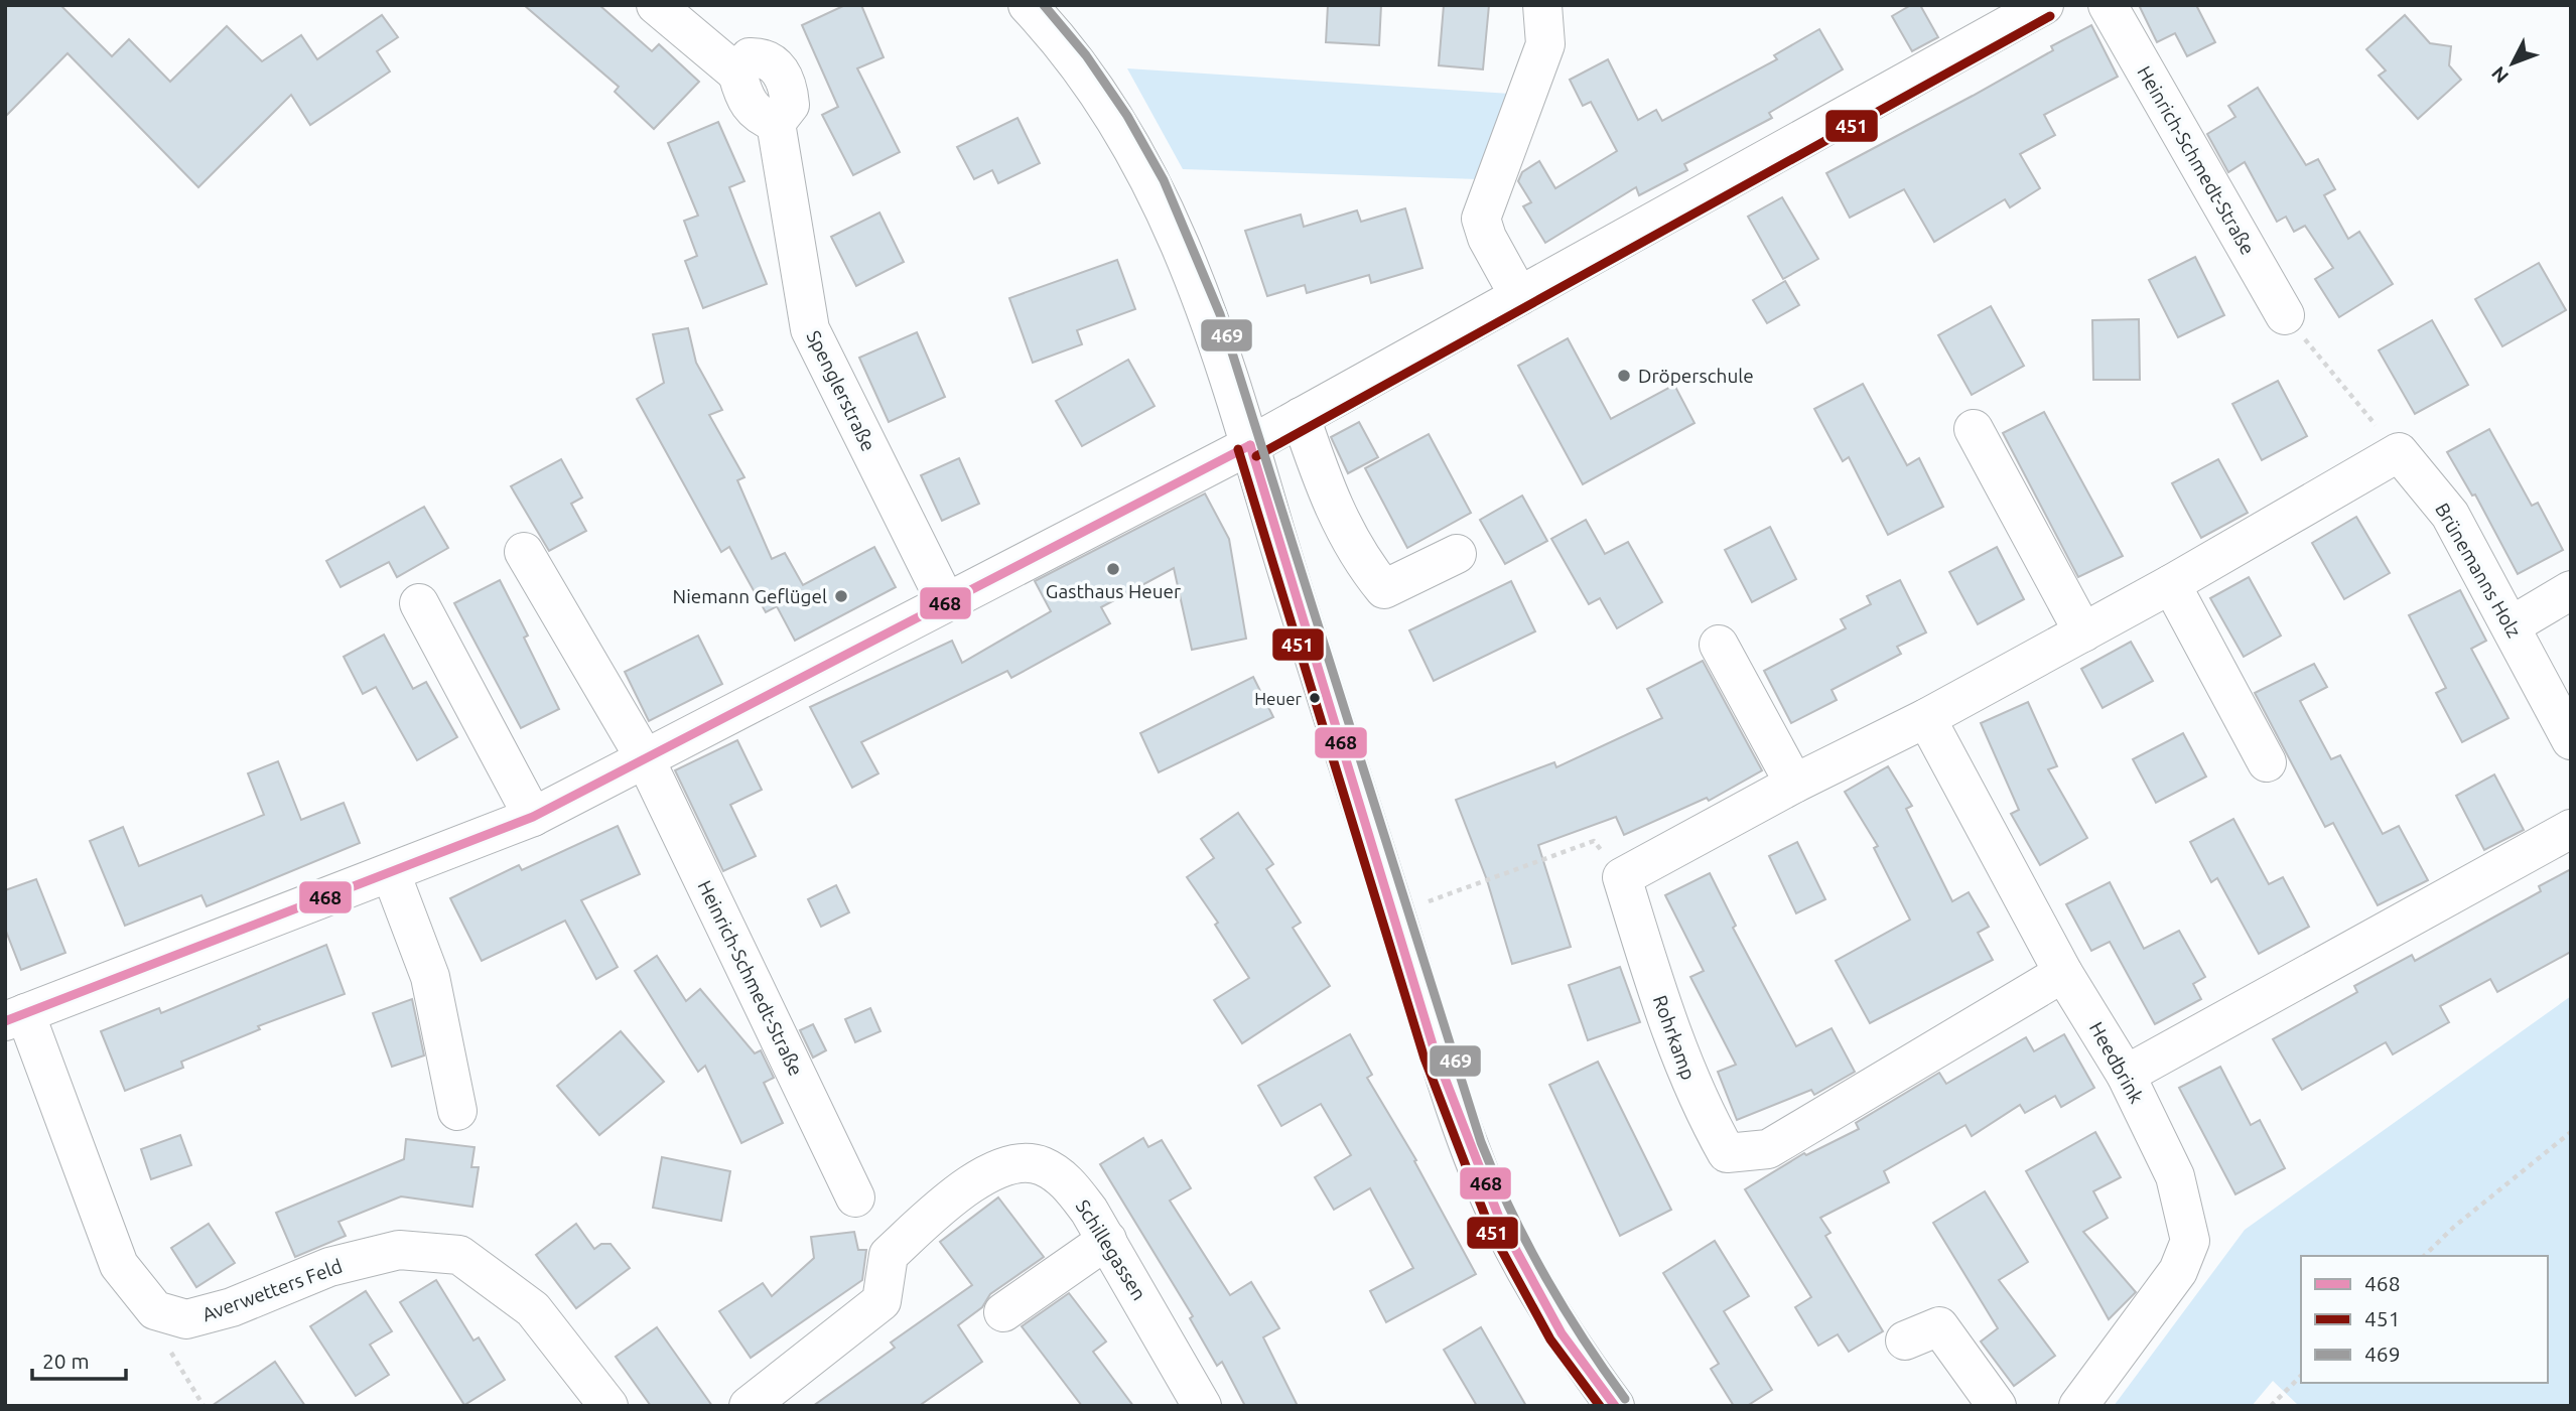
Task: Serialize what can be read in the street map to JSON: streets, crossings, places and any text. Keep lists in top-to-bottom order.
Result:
{
  "streets": {
    "street": [
      "Heinrich-Schmedt-Straße",
      "Spenglerstraße",
      "Brünemanns Holz",
      "Rohrkamp",
      "Heedbrink",
      "Schillegassen",
      "Averwetters Feld"
    ]
  },
  "crossings": [
    ["Rohrkamp", "Heedbrink"]
  ],
  "places": [
    "Dröperschule",
    "Gasthaus Heuer",
    "Niemann Geflügel",
    "Heuer"
  ],
  "lines": ["transit line 469", "transit line 451", "transit line 468"],
  "legend": ["468", "451", "469"],
  "scale_bar": "20 m",
  "north": "bottom left"
}
